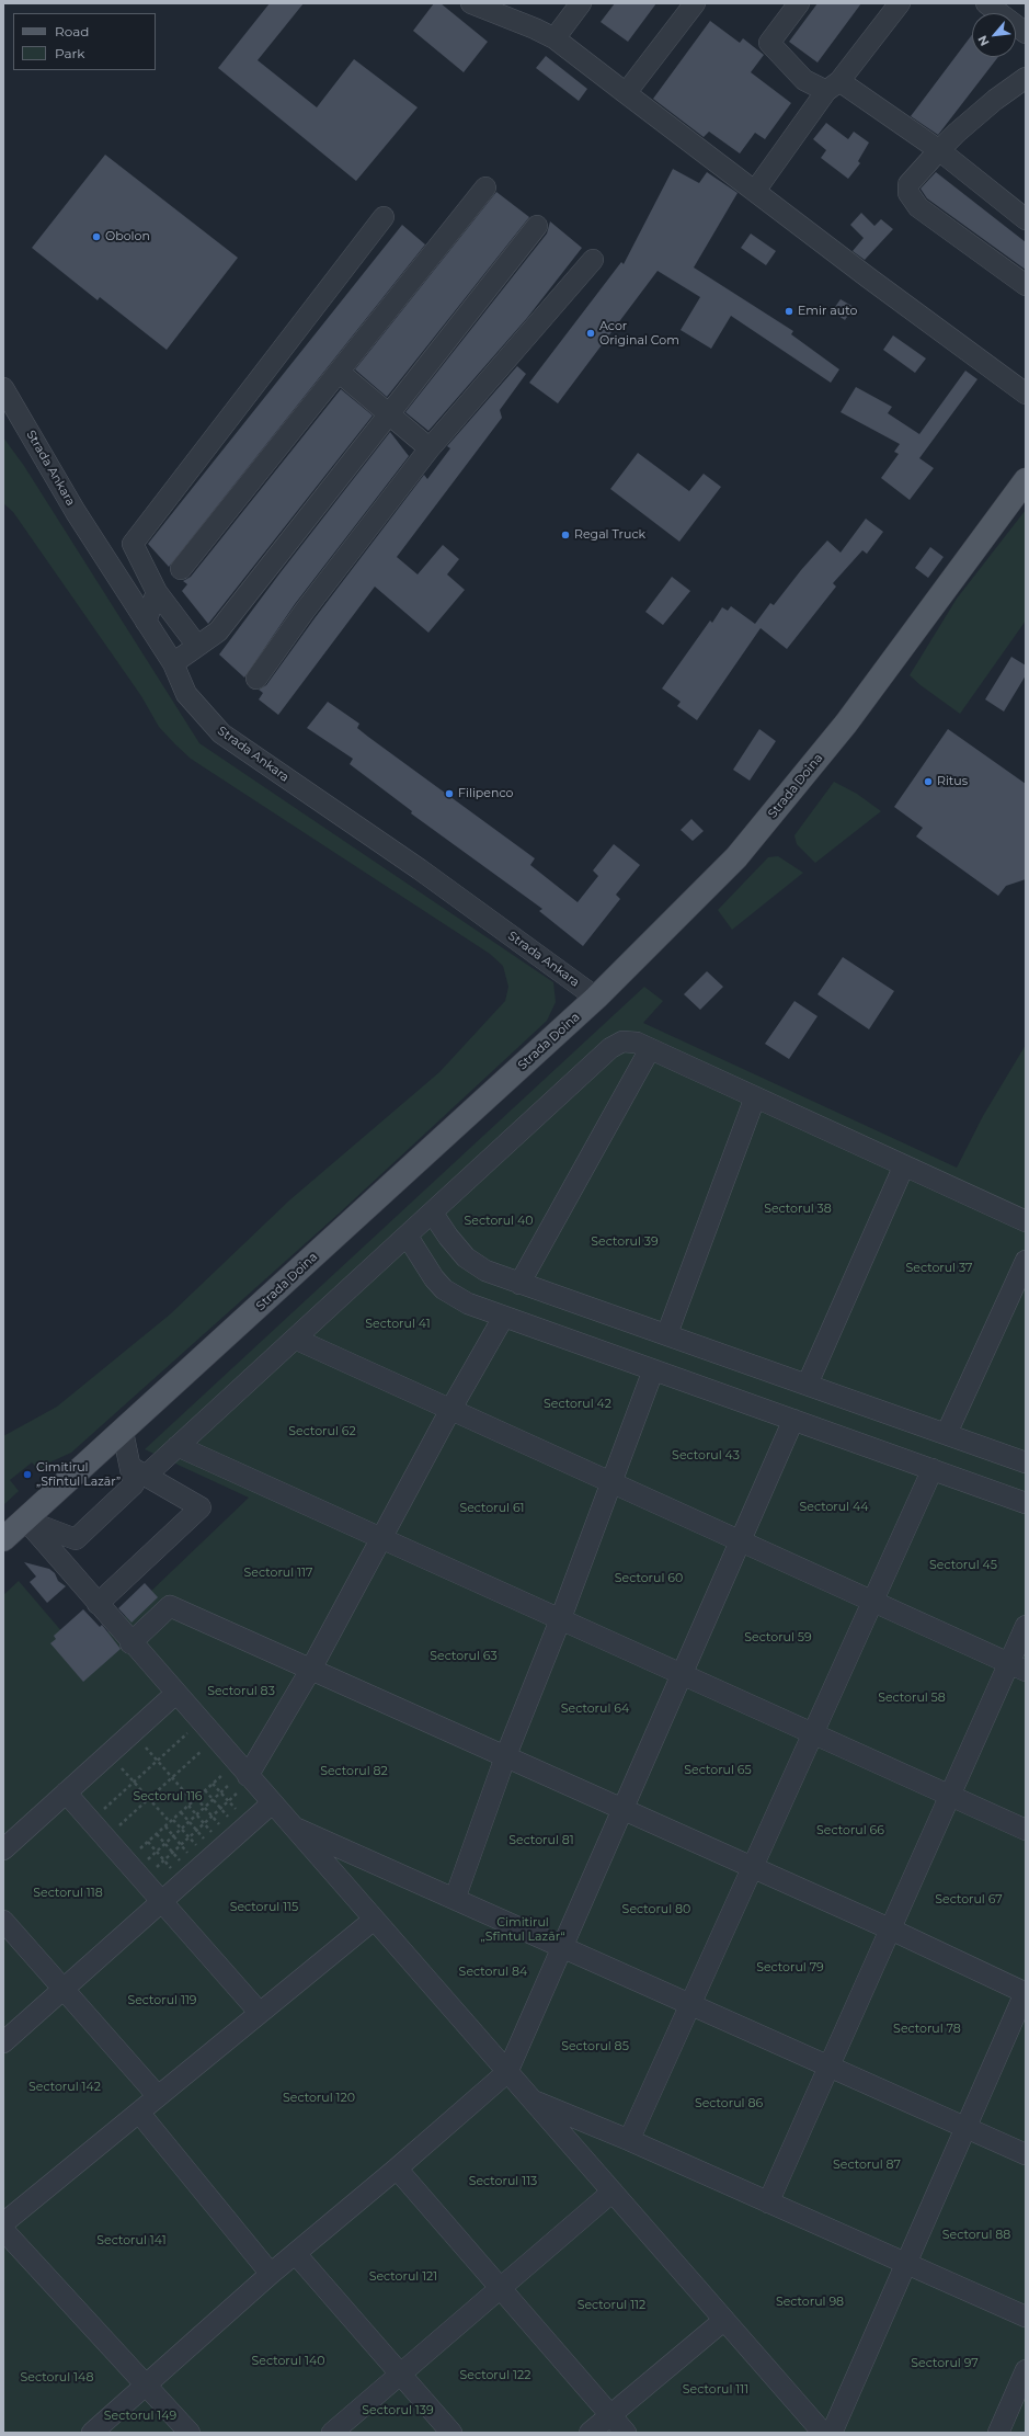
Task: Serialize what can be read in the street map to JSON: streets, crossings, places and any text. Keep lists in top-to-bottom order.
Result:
{
  "streets": {
    "main road": ["Strada Doina"],
    "street": ["Strada Ankara"]
  },
  "crossings": [
    ["Strada Ankara", "Strada Doina"]
  ],
  "parks": [
    "Sectorul 38",
    "Sectorul 40",
    "Sectorul 39",
    "Sectorul 37",
    "Sectorul 41",
    "Sectorul 42",
    "Sectorul 62",
    "Sectorul 43",
    "Sectorul 44",
    "Sectorul 61",
    "Sectorul 45",
    "Sectorul 117",
    "Sectorul 60",
    "Sectorul 59",
    "Sectorul 63",
    "Sectorul 83",
    "Sectorul 58",
    "Sectorul 64",
    "Sectorul 65",
    "Sectorul 82",
    "Sectorul 116",
    "Sectorul 66",
    "Sectorul 81",
    "Sectorul 118",
    "Sectorul 67",
    "Sectorul 115",
    "Sectorul 80",
    "Cimitirul „Sfîntul Lazăr“",
    "Sectorul 79",
    "Sectorul 84",
    "Sectorul 119",
    "Sectorul 78",
    "Sectorul 85",
    "Sectorul 142",
    "Sectorul 120",
    "Sectorul 86",
    "Sectorul 87",
    "Sectorul 113",
    "Sectorul 88",
    "Sectorul 141",
    "Sectorul 121",
    "Sectorul 98",
    "Sectorul 112",
    "Sectorul 140",
    "Sectorul 97",
    "Sectorul 122",
    "Sectorul 148",
    "Sectorul 111",
    "Sectorul 139",
    "Sectorul 149"
  ],
  "places": [
    "Obolon",
    "Emir auto",
    "Acor Original Com",
    "Regal Truck",
    "Ritus",
    "Filipenco",
    "Cimitirul „Sfîntul Lazăr”"
  ],
  "legend": ["Road", "Park"],
  "north": "bottom left"
}
